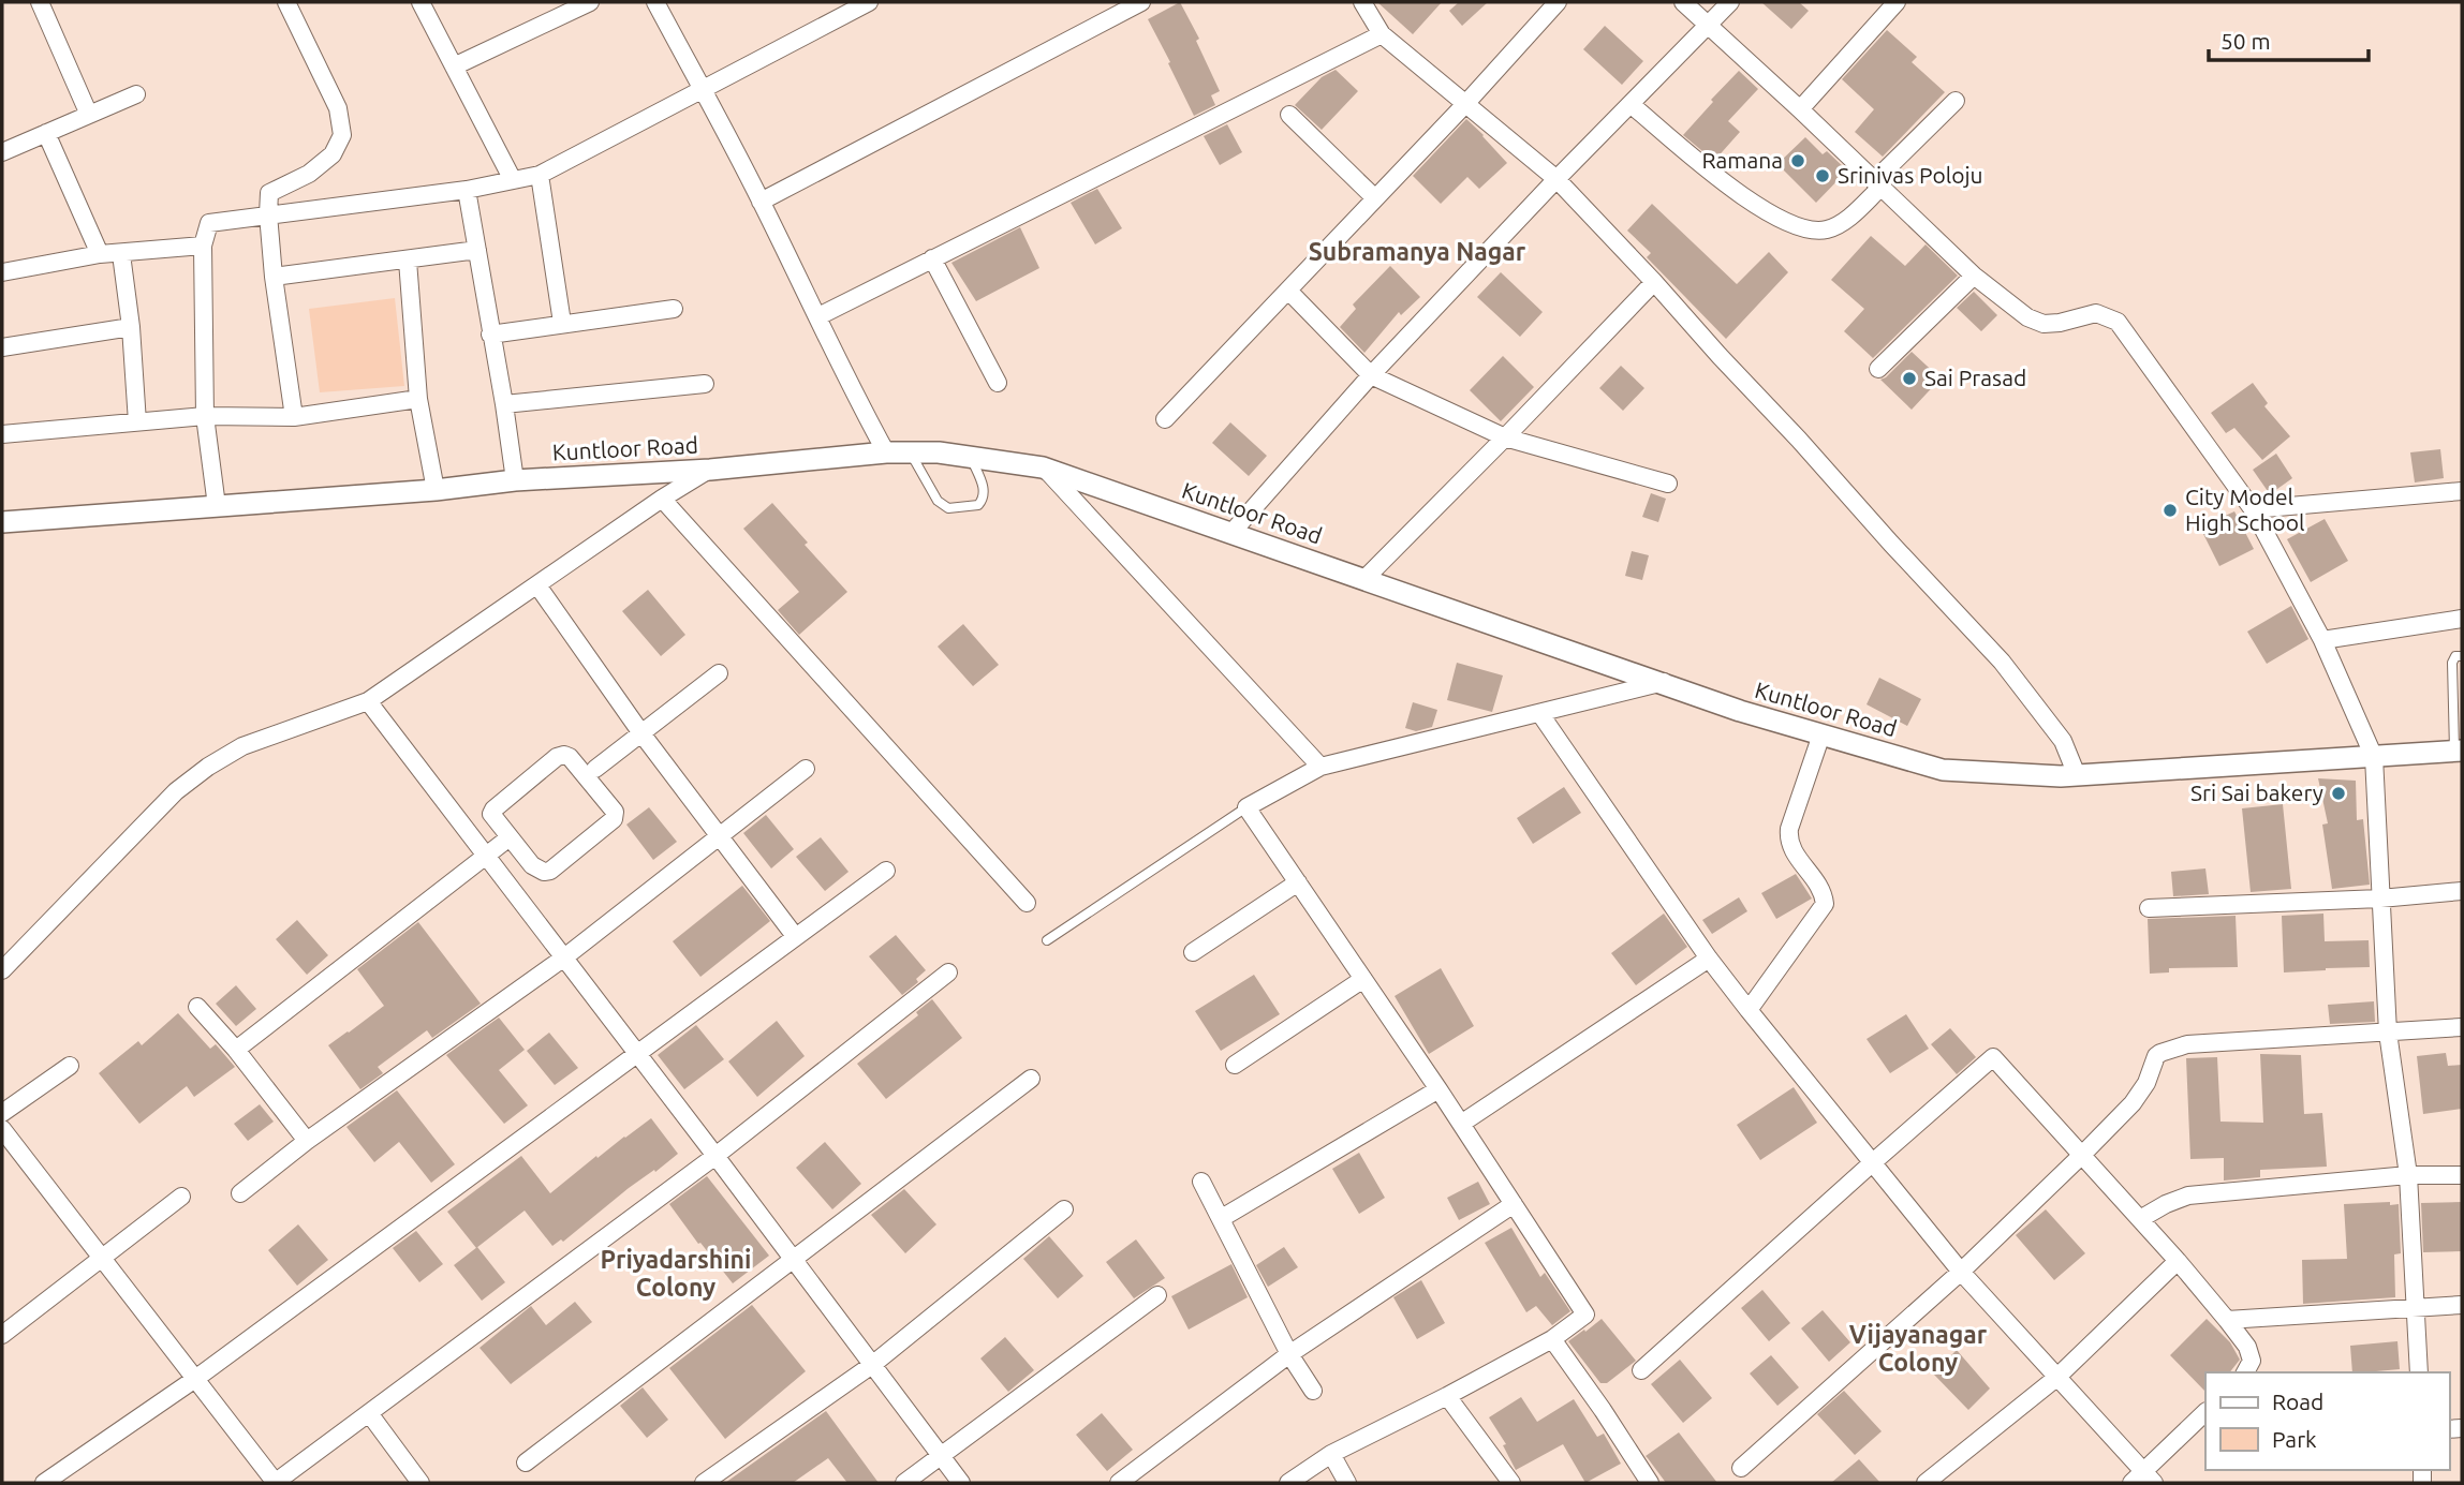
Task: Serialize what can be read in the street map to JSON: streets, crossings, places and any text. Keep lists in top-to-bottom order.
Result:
{
  "streets": {
    "street": ["Kuntloor Road"]
  },
  "districts": ["Subramanya Nagar", "Priyadarshini Colony", "Vijayanagar Colony"],
  "places": [
    "Ramana",
    "Srinivas Poloju",
    "Sai Prasad",
    "City Model High School",
    "Sri Sai bakery"
  ],
  "legend": ["Road", "Park"],
  "scale_bar": "50 m"
}
